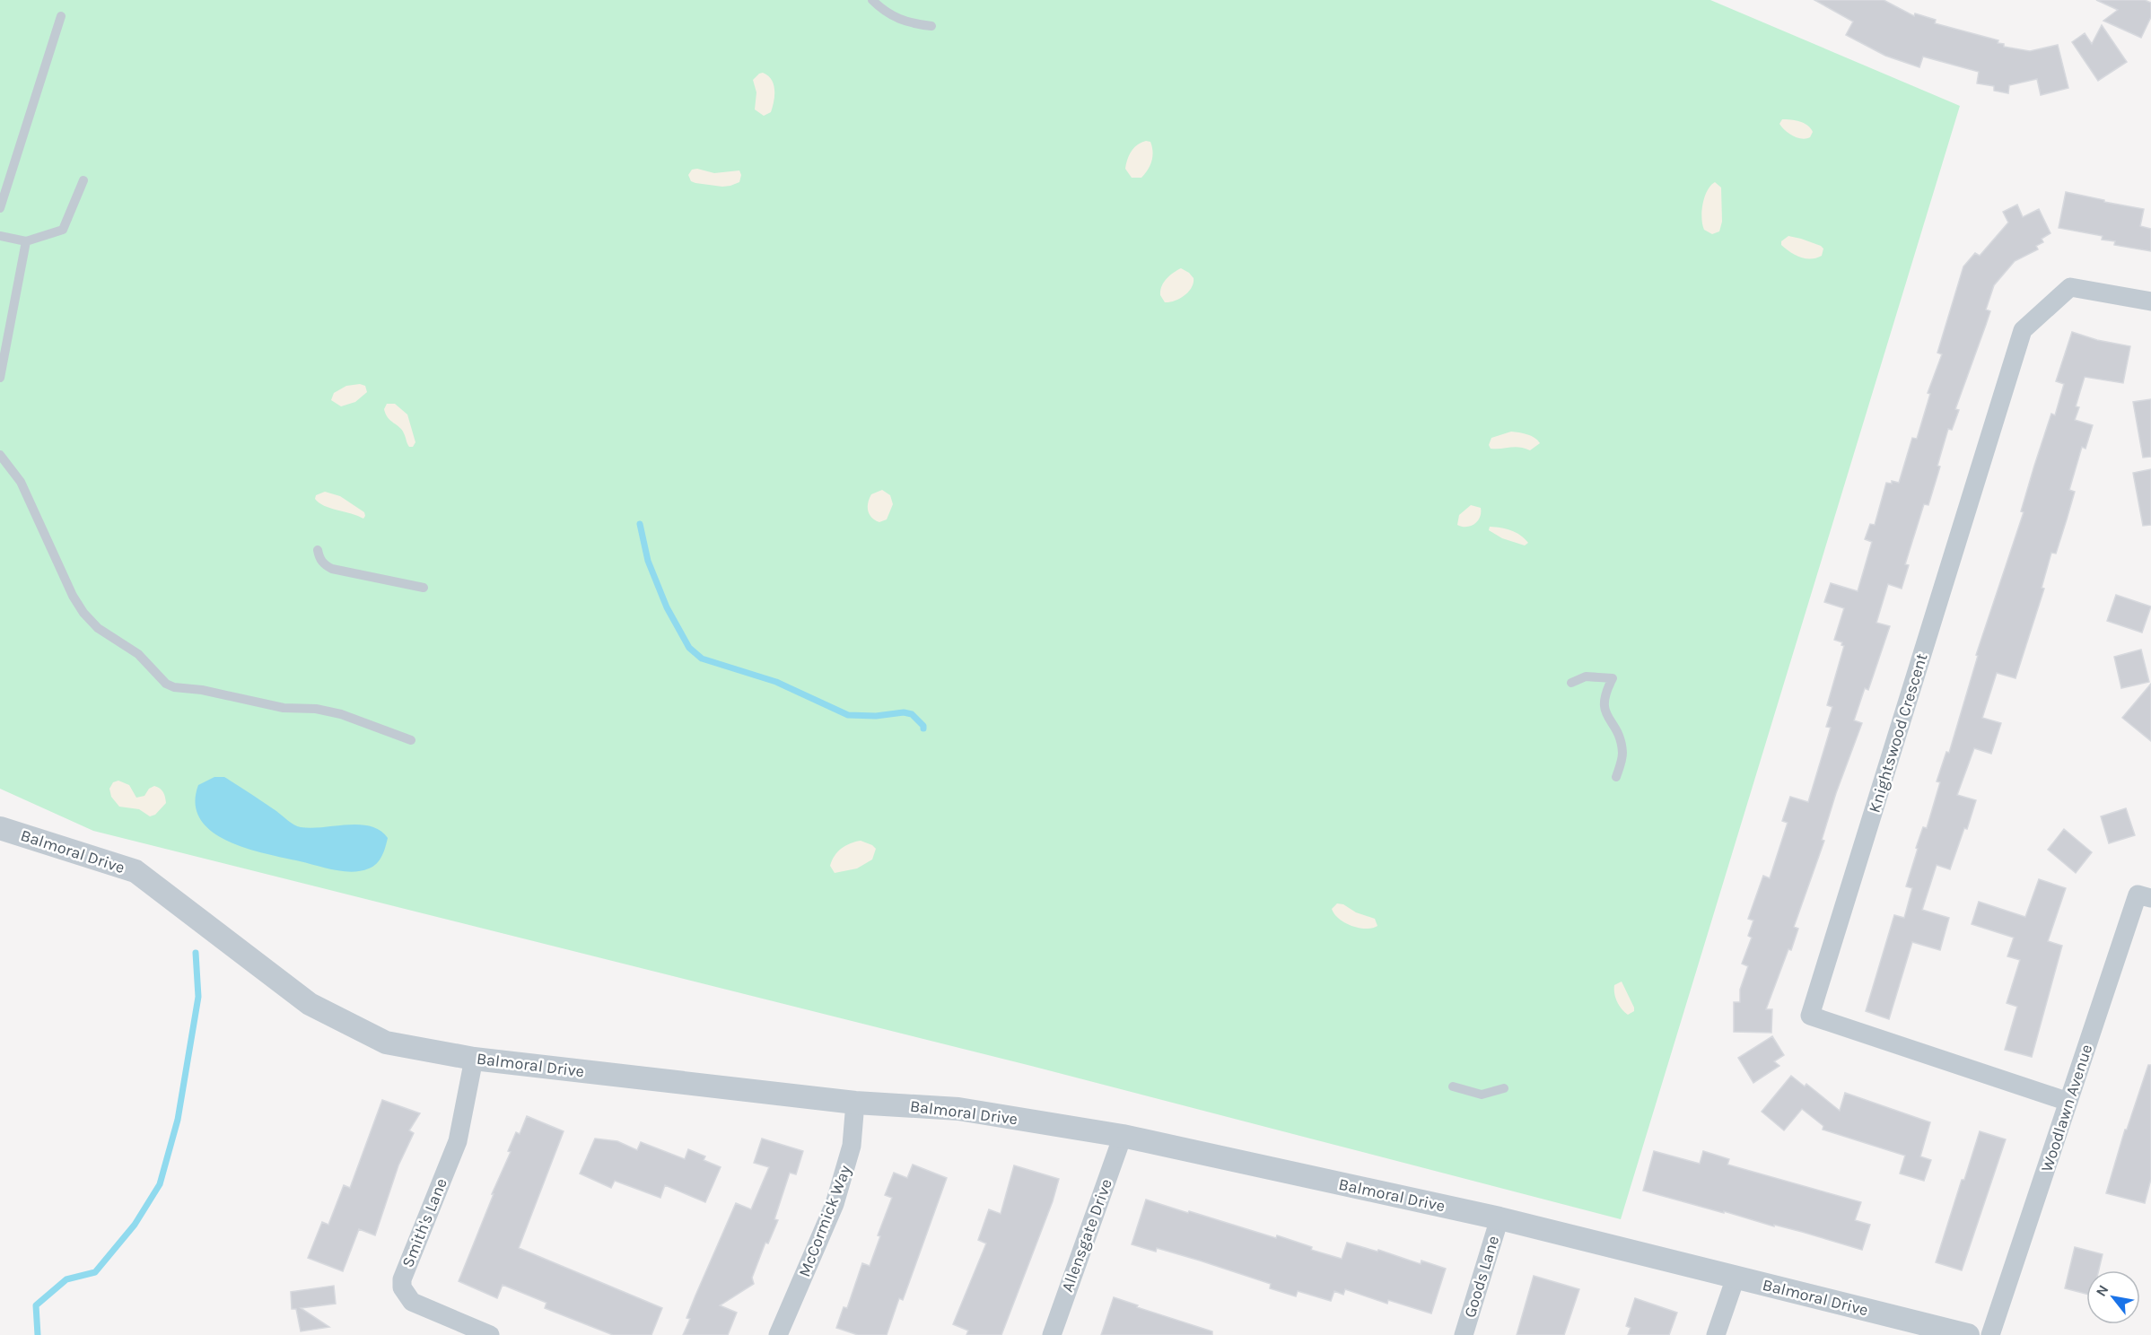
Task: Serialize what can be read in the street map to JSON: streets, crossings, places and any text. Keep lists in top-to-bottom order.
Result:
{
  "streets": {
    "street": [
      "Knightswood Crescent",
      "Balmoral Drive",
      "Woodlawn Avenue",
      "McCormick Way",
      "Smith's Lane",
      "Allensgate Drive",
      "Goods Lane"
    ]
  },
  "crossings": [
    ["Knightswood Crescent", "Woodlawn Avenue"],
    ["Balmoral Drive", "McCormick Way"],
    ["Balmoral Drive", "Smith's Lane"],
    ["Balmoral Drive", "Allensgate Drive"],
    ["Balmoral Drive", "Goods Lane"]
  ],
  "north": "top left"
}
